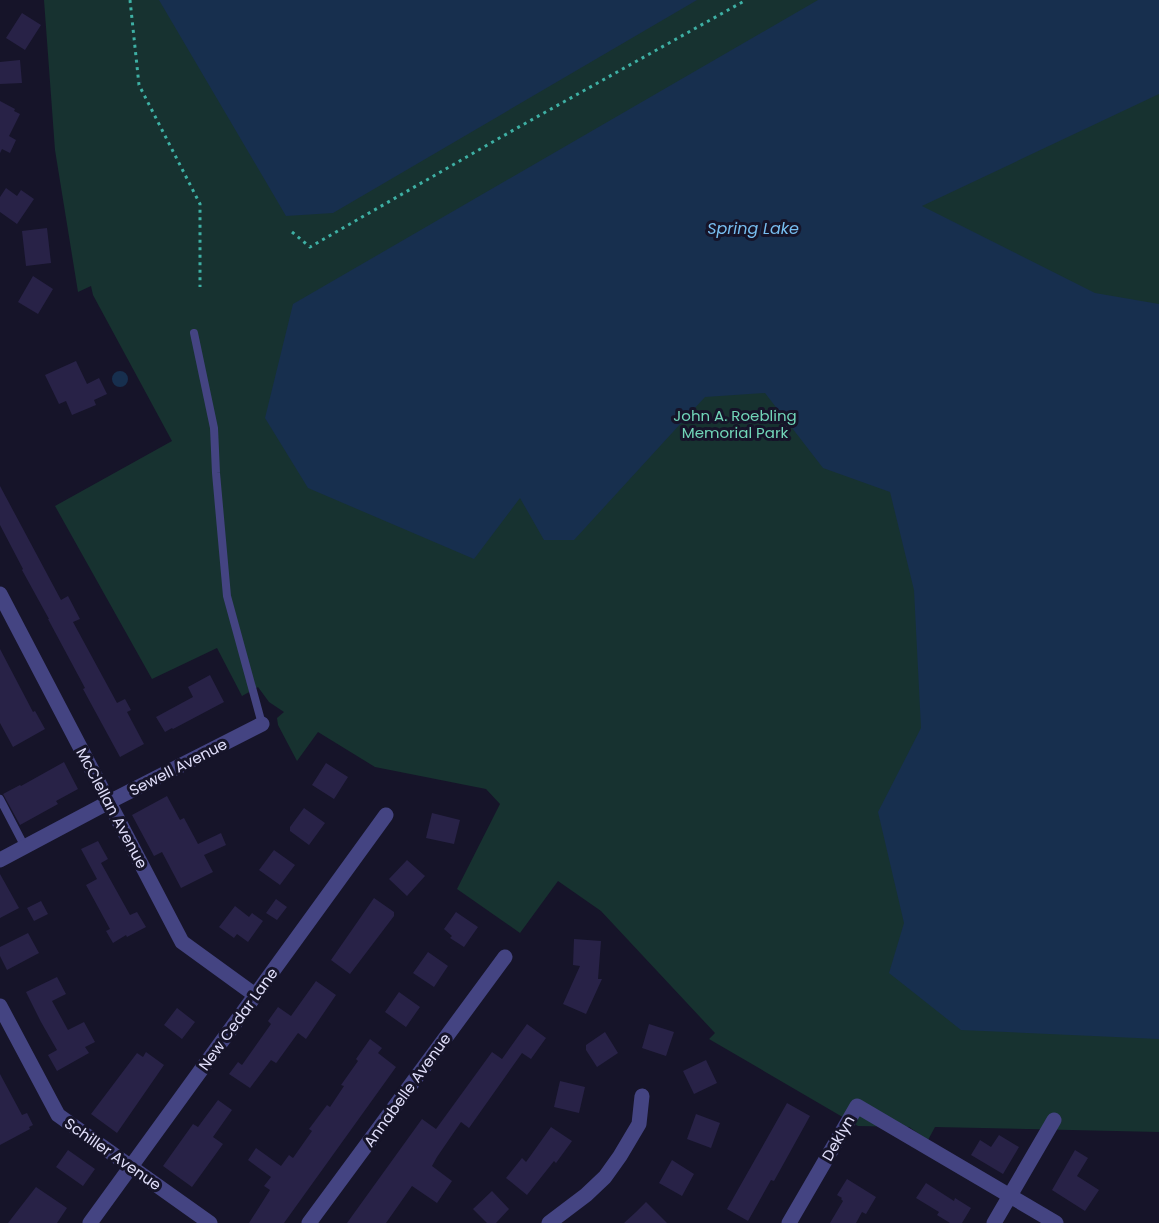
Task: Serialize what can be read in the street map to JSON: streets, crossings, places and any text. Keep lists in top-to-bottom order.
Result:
{
  "streets": {
    "street": [
      "Sewell Avenue",
      "McClellan Avenue",
      "New Cedar Lane",
      "Annabelle Avenue",
      "Deklyn",
      "Schiller Avenue"
    ]
  },
  "crossings": [
    ["Sewell Avenue", "McClellan Avenue"],
    ["McClellan Avenue", "New Cedar Lane"],
    ["New Cedar Lane", "Schiller Avenue"]
  ],
  "water": ["Spring Lake"],
  "parks": ["John A. Roebling Memorial Park"]
}
